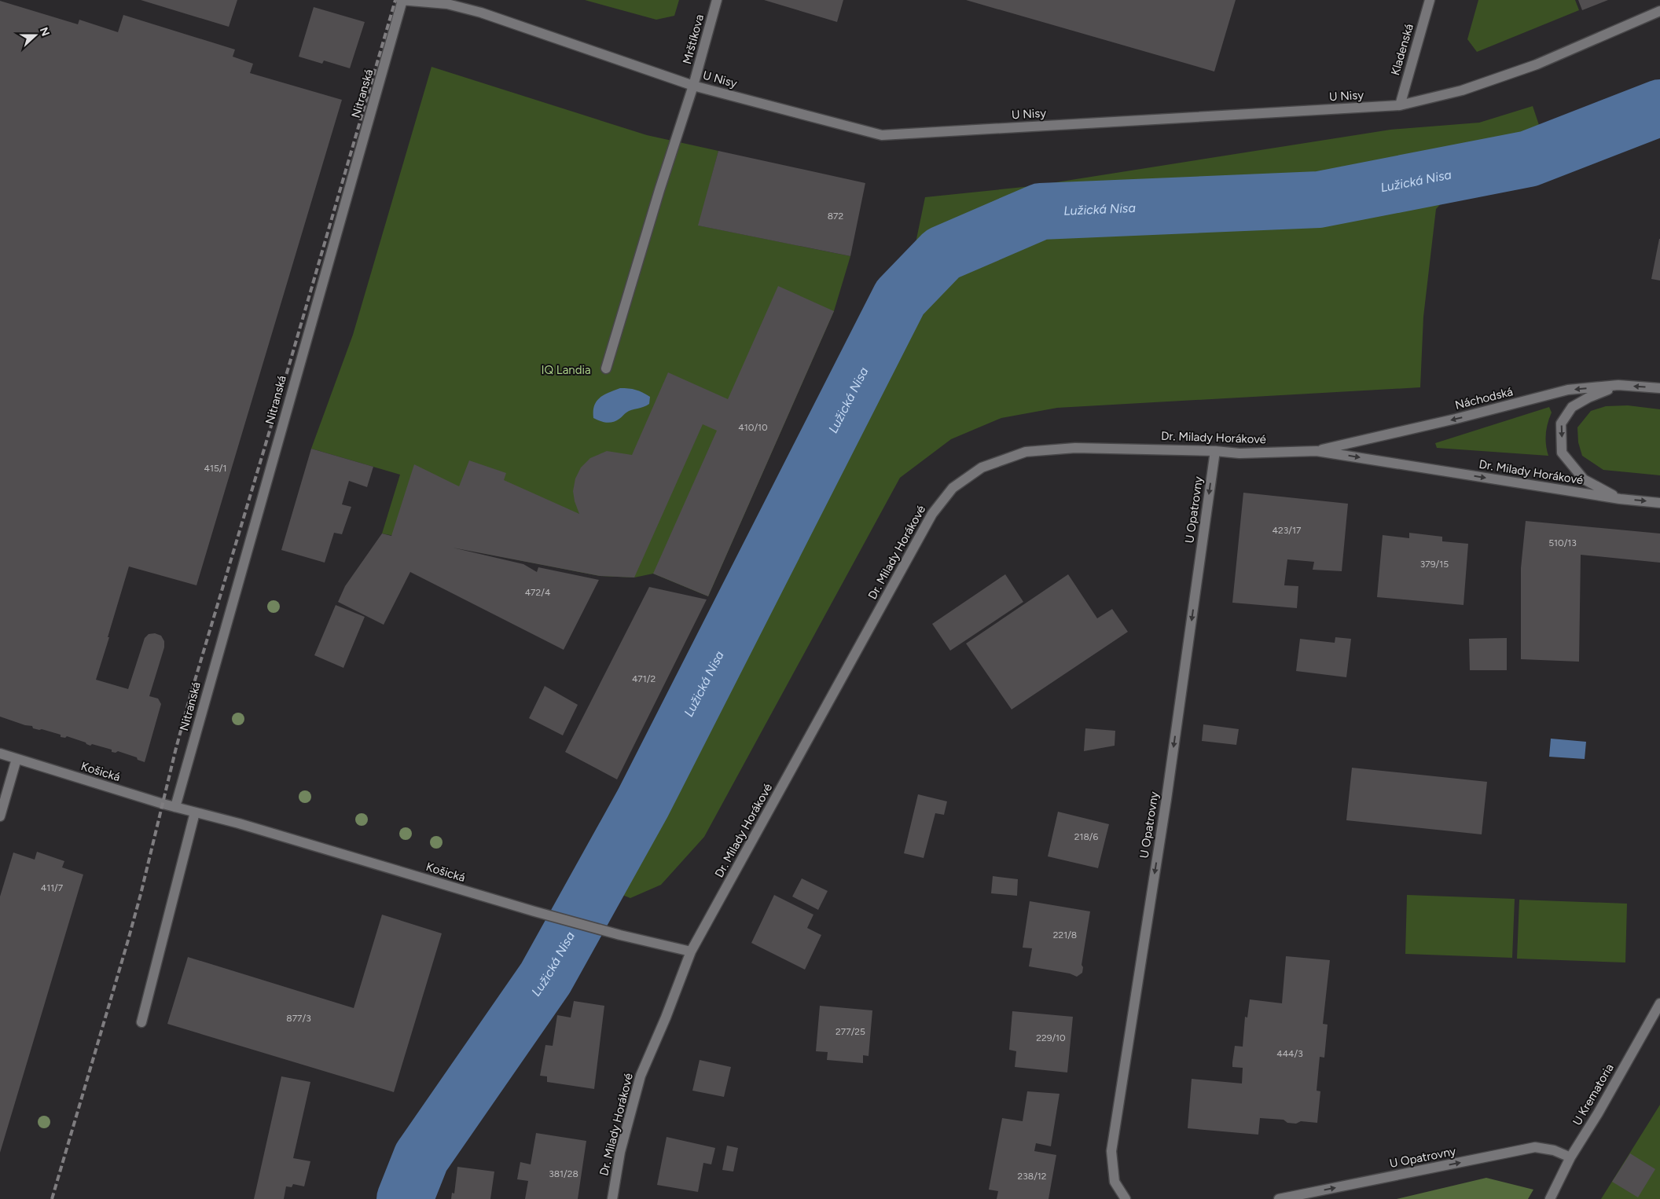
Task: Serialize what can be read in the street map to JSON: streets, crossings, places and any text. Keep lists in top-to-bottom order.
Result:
{
  "streets": {
    "street": [
      "Mrštíkova",
      "Kladenská",
      "U Nisy",
      "Nitranská",
      "Náchodská",
      "Dr. Milady Horákové",
      "U Opatrovny",
      "Košická",
      "U Krematoria"
    ]
  },
  "crossings": [
    ["Mrštíkova", "U Nisy"],
    ["Kladenská", "U Nisy"],
    ["U Nisy", "Nitranská"],
    ["Nitranská", "Košická"],
    ["Náchodská", "Dr. Milady Horákové"],
    ["Dr. Milady Horákové", "U Opatrovny"],
    ["Dr. Milady Horákové", "Košická"],
    ["U Opatrovny", "U Krematoria"]
  ],
  "one_way": ["Náchodská"],
  "water": ["Lužická Nisa"],
  "parks": ["IQ Landia"],
  "house_numbers": [
    "872",
    "410/10",
    "415/1",
    "423/17",
    "510/13",
    "379/15",
    "472/4",
    "471/2",
    "218/6",
    "411/7",
    "221/8",
    "877/3",
    "277/25",
    "229/10",
    "444/3",
    "381/28",
    "238/12"
  ],
  "north": "right"
}
